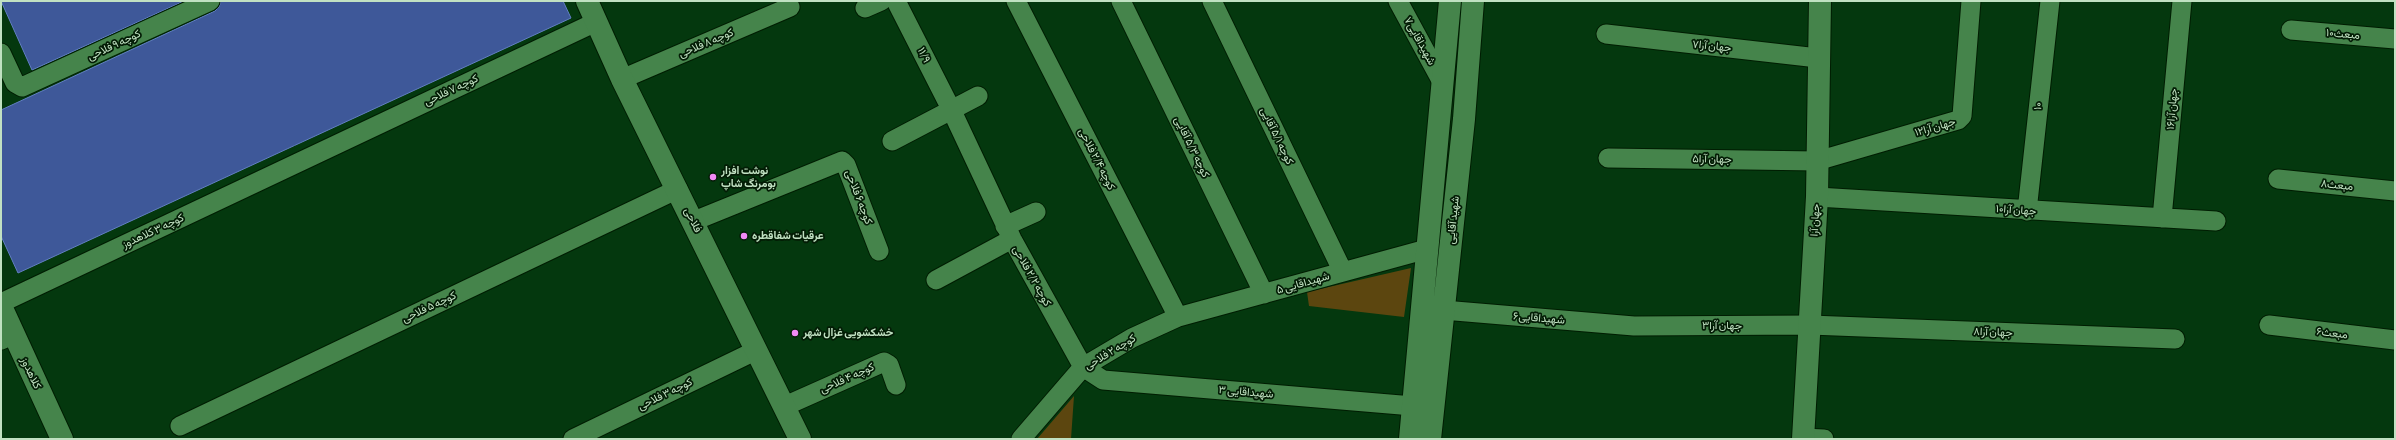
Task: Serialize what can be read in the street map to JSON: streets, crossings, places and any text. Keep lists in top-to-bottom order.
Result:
{
  "streets": {
    "street": [
      "مبعث۱۰",
      "شهیداقایی۷",
      "کوچه ۸ فلاحی",
      "کوچه ۹ فلاحی",
      "جهان آرا۷",
      "۱۱/۹",
      "کوچه ۷ فلاحی",
      "۱۰",
      "جهان آرا۱۶",
      "جهان آرا۱۲",
      "کوچه ۵/۱ آقایی",
      "کوچه ۵/۳ آقایی",
      "کوچه ۲/۴ فلاحی",
      "جهان آرا۵",
      "مبعث۸",
      "کوچه ۶ فلاحی",
      "جهان آرا۱۰",
      "فلاحی",
      "شهید آقایی",
      "جهان آرا",
      "کوچه ۳ کلاهدوز",
      "کوچه ۲/۲ فلاحی",
      "۵ شهیداقایی",
      "کوچه ۵ فلاحی",
      "شهیداقایی۶",
      "جهان آرا۳",
      "جهان آرا۸",
      "مبعث۶",
      "کوچه ۲ فلاحی",
      "کلاهدوز",
      "کوچه ۴ فلاحی",
      "۳ شهیداقایی",
      "کوچه ۳ فلاحی"
    ]
  },
  "crossings": [
    ["شهیداقایی۷", "شهید آقایی"],
    ["کوچه ۸ فلاحی", "فلاحی"],
    ["جهان آرا۷", "جهان آرا"],
    ["۱۱/۹", "کوچه ۲/۲ فلاحی"],
    ["کوچه ۷ فلاحی", "فلاحی"],
    ["کوچه ۷ فلاحی", "کوچه ۳ کلاهدوز"],
    ["۱۰", "جهان آرا۱۰"],
    ["جهان آرا۱۶", "جهان آرا۱۰"],
    ["جهان آرا۱۲", "جهان آرا۵"],
    ["جهان آرا۱۲", "جهان آرا"],
    ["کوچه ۵/۱ آقایی", "۵ شهیداقایی"],
    ["کوچه ۵/۳ آقایی", "۵ شهیداقایی"],
    ["کوچه ۲/۴ فلاحی", "۵ شهیداقایی"],
    ["کوچه ۲/۴ فلاحی", "کوچه ۲ فلاحی"],
    ["جهان آرا۵", "جهان آرا"],
    ["کوچه ۶ فلاحی", "فلاحی"],
    ["جهان آرا۱۰", "جهان آرا"],
    ["فلاحی", "کوچه ۵ فلاحی"],
    ["فلاحی", "کوچه ۴ فلاحی"],
    ["فلاحی", "کوچه ۳ فلاحی"],
    ["شهید آقایی", "۵ شهیداقایی"],
    ["شهید آقایی", "شهیداقایی۶"],
    ["شهید آقایی", "۳ شهیداقایی"],
    ["جهان آرا", "جهان آرا۳"],
    ["جهان آرا", "جهان آرا۸"],
    ["کوچه ۳ کلاهدوز", "کلاهدوز"],
    ["کوچه ۲/۲ فلاحی", "کوچه ۲ فلاحی"],
    ["کوچه ۲/۲ فلاحی", "۳ شهیداقایی"],
    ["۵ شهیداقایی", "کوچه ۲ فلاحی"],
    ["شهیداقایی۶", "جهان آرا۳"],
    ["جهان آرا۳", "جهان آرا۸"],
    ["کوچه ۲ فلاحی", "۳ شهیداقایی"]
  ],
  "places": ["نوشت افزار بومرنگ شاپ", "عرقیات شفاقطره", "خشکشویی غزال شهر"]
}
